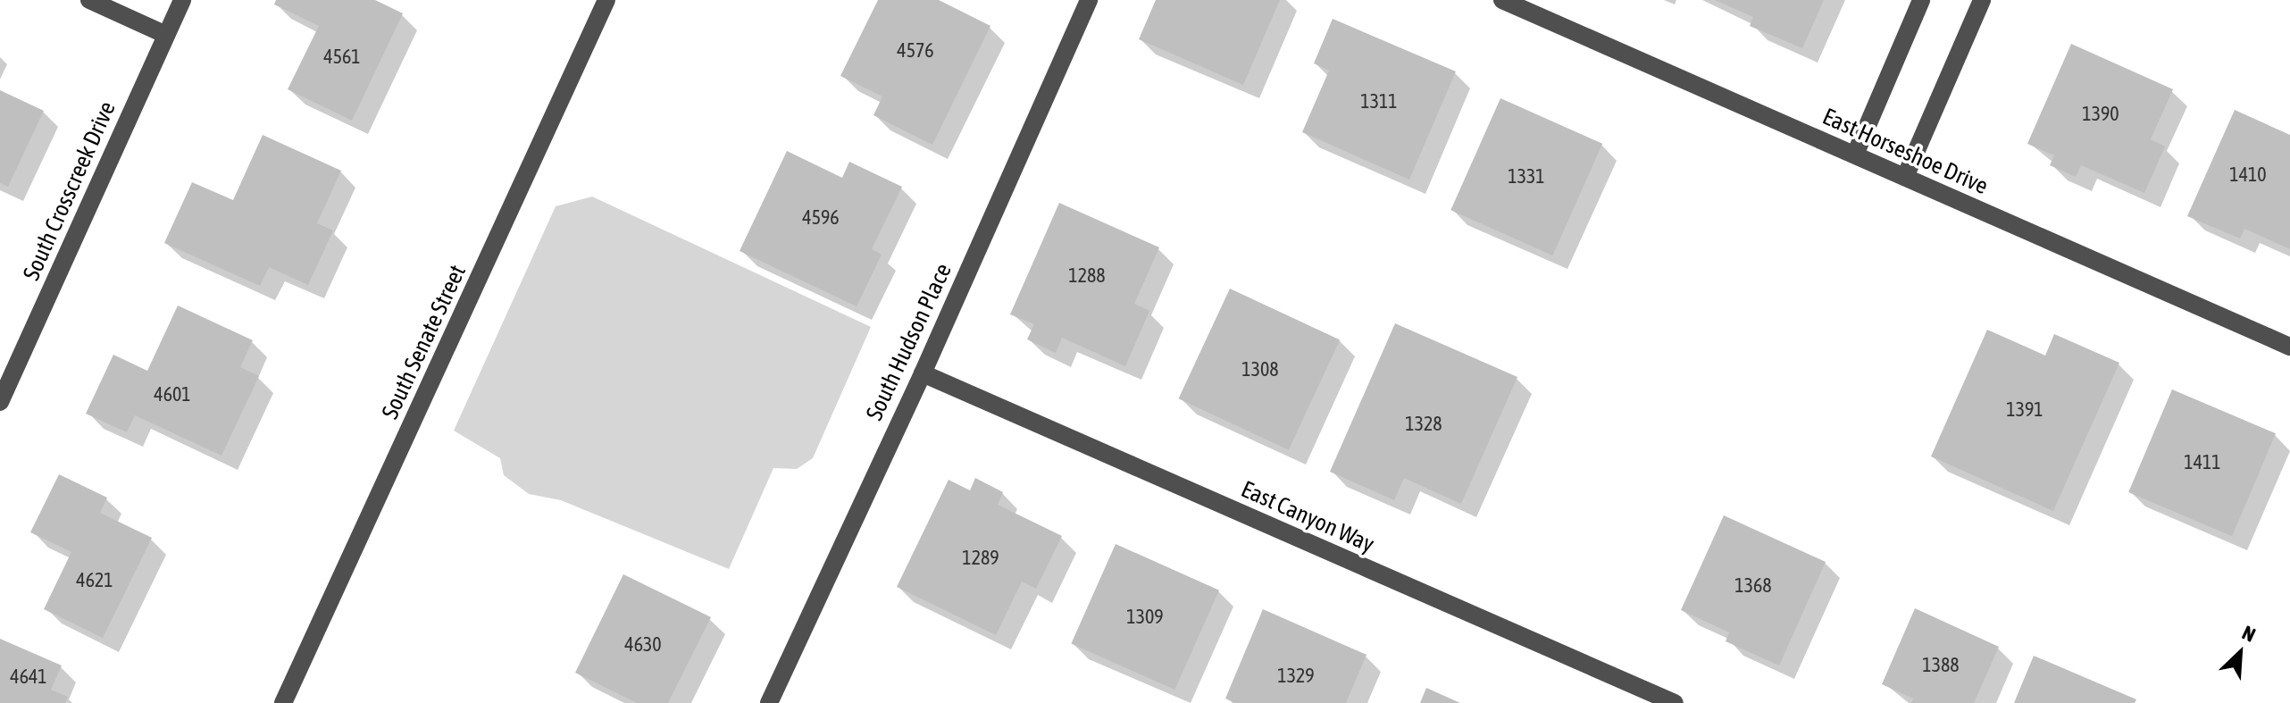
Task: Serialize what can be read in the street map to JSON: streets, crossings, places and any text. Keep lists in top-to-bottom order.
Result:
{
  "streets": {
    "street": [
      "East Horseshoe Drive",
      "South Crosscreek Drive",
      "South Senate Street",
      "South Hudson Place",
      "East Canyon Way"
    ]
  },
  "crossings": [
    ["South Hudson Place", "East Canyon Way"]
  ],
  "house_numbers": [
    "4576",
    "4561",
    "1311",
    "1390",
    "1410",
    "1331",
    "4596",
    "1288",
    "1308",
    "4601",
    "1391",
    "1328",
    "1411",
    "1289",
    "4621",
    "1368",
    "1309",
    "4630",
    "1388",
    "1329",
    "4641"
  ],
  "north": "top right"
}
